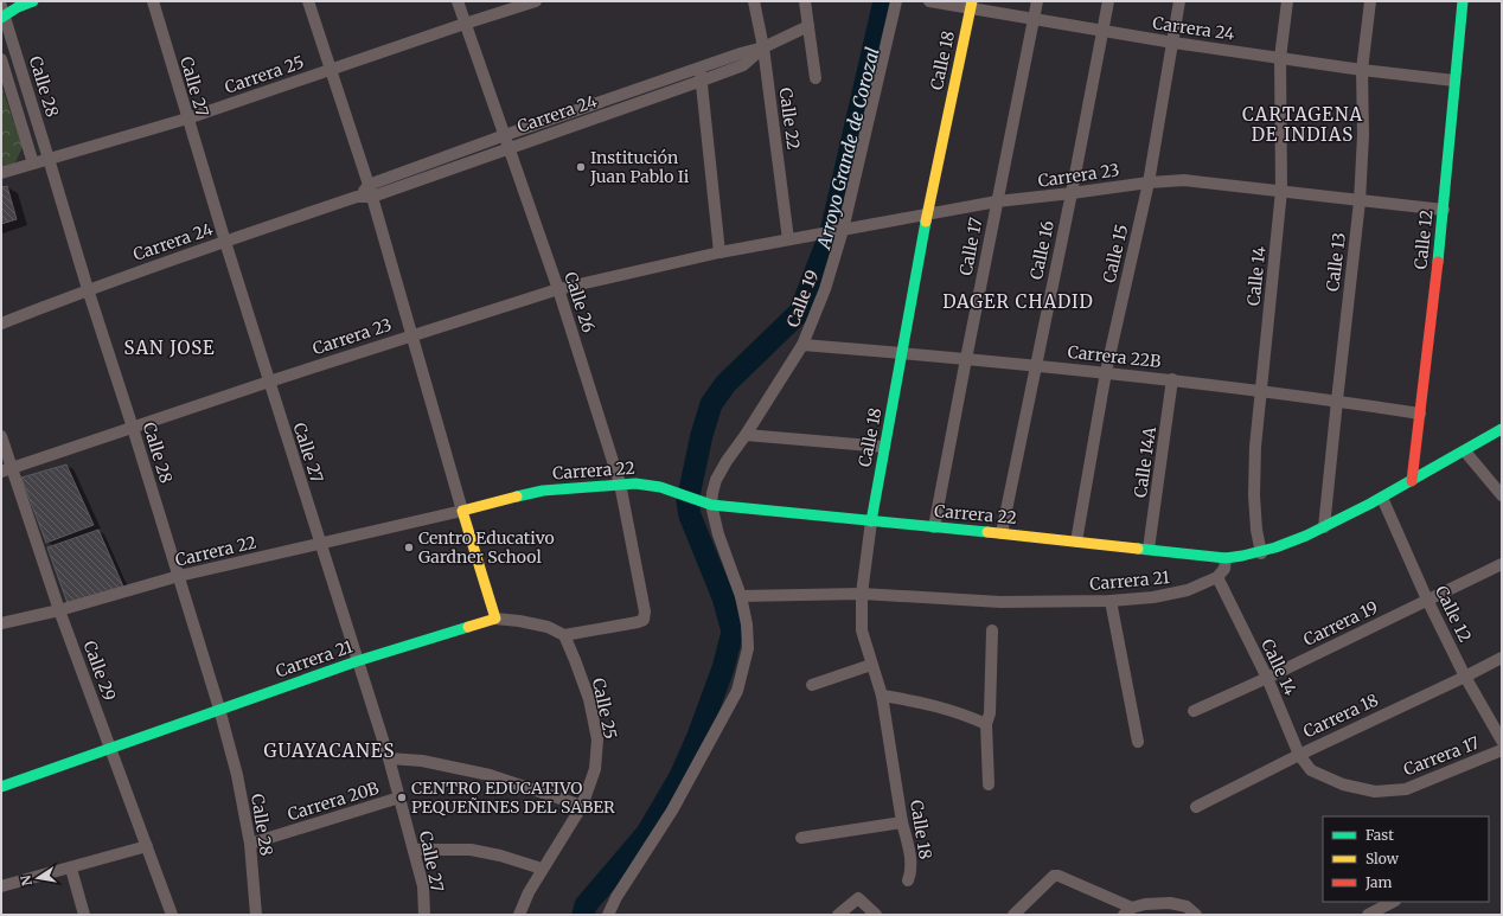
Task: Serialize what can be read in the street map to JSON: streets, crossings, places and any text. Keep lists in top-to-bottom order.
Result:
{
  "streets": {
    "street": [
      "Carrera 24",
      "Calle 18",
      "Carrera 25",
      "Calle 28",
      "Calle 27",
      "Calle 22",
      "Carrera 23",
      "Calle 12",
      "Calle 17",
      "Calle 16",
      "Calle 15",
      "Calle 13",
      "Calle 14",
      "Calle 19",
      "Calle 26",
      "Carrera 22B",
      "Calle 14A",
      "Carrera 22",
      "Carrera 21",
      "Carrera 19",
      "Calle 29",
      "Calle 25",
      "Carrera 18",
      "Carrera 17",
      "Carrera 20B"
    ]
  },
  "crossings": [
    ["Carrera 24", "Calle 18"],
    ["Carrera 24", "Calle 28"],
    ["Carrera 24", "Calle 27"],
    ["Carrera 24", "Calle 22"],
    ["Carrera 24", "Calle 12"],
    ["Carrera 24", "Calle 17"],
    ["Carrera 24", "Calle 16"],
    ["Carrera 24", "Calle 15"],
    ["Carrera 24", "Calle 13"],
    ["Carrera 24", "Calle 14"],
    ["Carrera 24", "Calle 26"],
    ["Calle 18", "Carrera 23"],
    ["Calle 18", "Carrera 22B"],
    ["Calle 18", "Carrera 22"],
    ["Calle 18", "Carrera 21"],
    ["Carrera 25", "Calle 28"],
    ["Carrera 25", "Calle 27"],
    ["Carrera 25", "Calle 26"],
    ["Calle 28", "Carrera 23"],
    ["Calle 28", "Carrera 22"],
    ["Calle 28", "Carrera 21"],
    ["Calle 28", "Carrera 20B"],
    ["Calle 27", "Carrera 23"],
    ["Calle 27", "Carrera 22"],
    ["Calle 27", "Carrera 21"],
    ["Calle 27", "Carrera 20B"],
    ["Calle 22", "Carrera 23"],
    ["Carrera 23", "Calle 12"],
    ["Carrera 23", "Calle 17"],
    ["Carrera 23", "Calle 16"],
    ["Carrera 23", "Calle 15"],
    ["Carrera 23", "Calle 13"],
    ["Carrera 23", "Calle 14"],
    ["Carrera 23", "Calle 19"],
    ["Carrera 23", "Calle 26"],
    ["Carrera 23", "Calle 29"],
    ["Calle 12", "Carrera 22B"],
    ["Calle 12", "Carrera 19"],
    ["Calle 12", "Carrera 18"],
    ["Calle 17", "Carrera 22B"],
    ["Calle 17", "Carrera 22"],
    ["Calle 16", "Carrera 22B"],
    ["Calle 16", "Carrera 22"],
    ["Calle 15", "Carrera 22B"],
    ["Calle 15", "Carrera 22"],
    ["Calle 13", "Carrera 22B"],
    ["Calle 14", "Carrera 22B"],
    ["Calle 14", "Carrera 21"],
    ["Calle 14", "Carrera 19"],
    ["Calle 14", "Carrera 18"],
    ["Calle 14", "Carrera 17"],
    ["Calle 19", "Carrera 22B"],
    ["Calle 19", "Carrera 22"],
    ["Calle 26", "Carrera 22"],
    ["Calle 26", "Carrera 21"],
    ["Calle 26", "Calle 25"],
    ["Carrera 22B", "Calle 14A"],
    ["Calle 14A", "Carrera 22"],
    ["Carrera 22", "Calle 29"],
    ["Carrera 21", "Calle 29"],
    ["Carrera 21", "Calle 25"]
  ],
  "districts": [
    "CARTAGENA DE INDIAS",
    "DAGER CHADID",
    "SAN JOSE",
    "GUAYACANES"
  ],
  "water": ["Arroyo Grande de Corozal"],
  "places": ["Institución Juan Pablo Ii", "Centro Educativo Gardner School", "CENTRO EDUCATIVO PEQUEÑINES DEL SABER"],
  "legend": ["Fast", "Slow", "Jam"],
  "north": "left"
}
